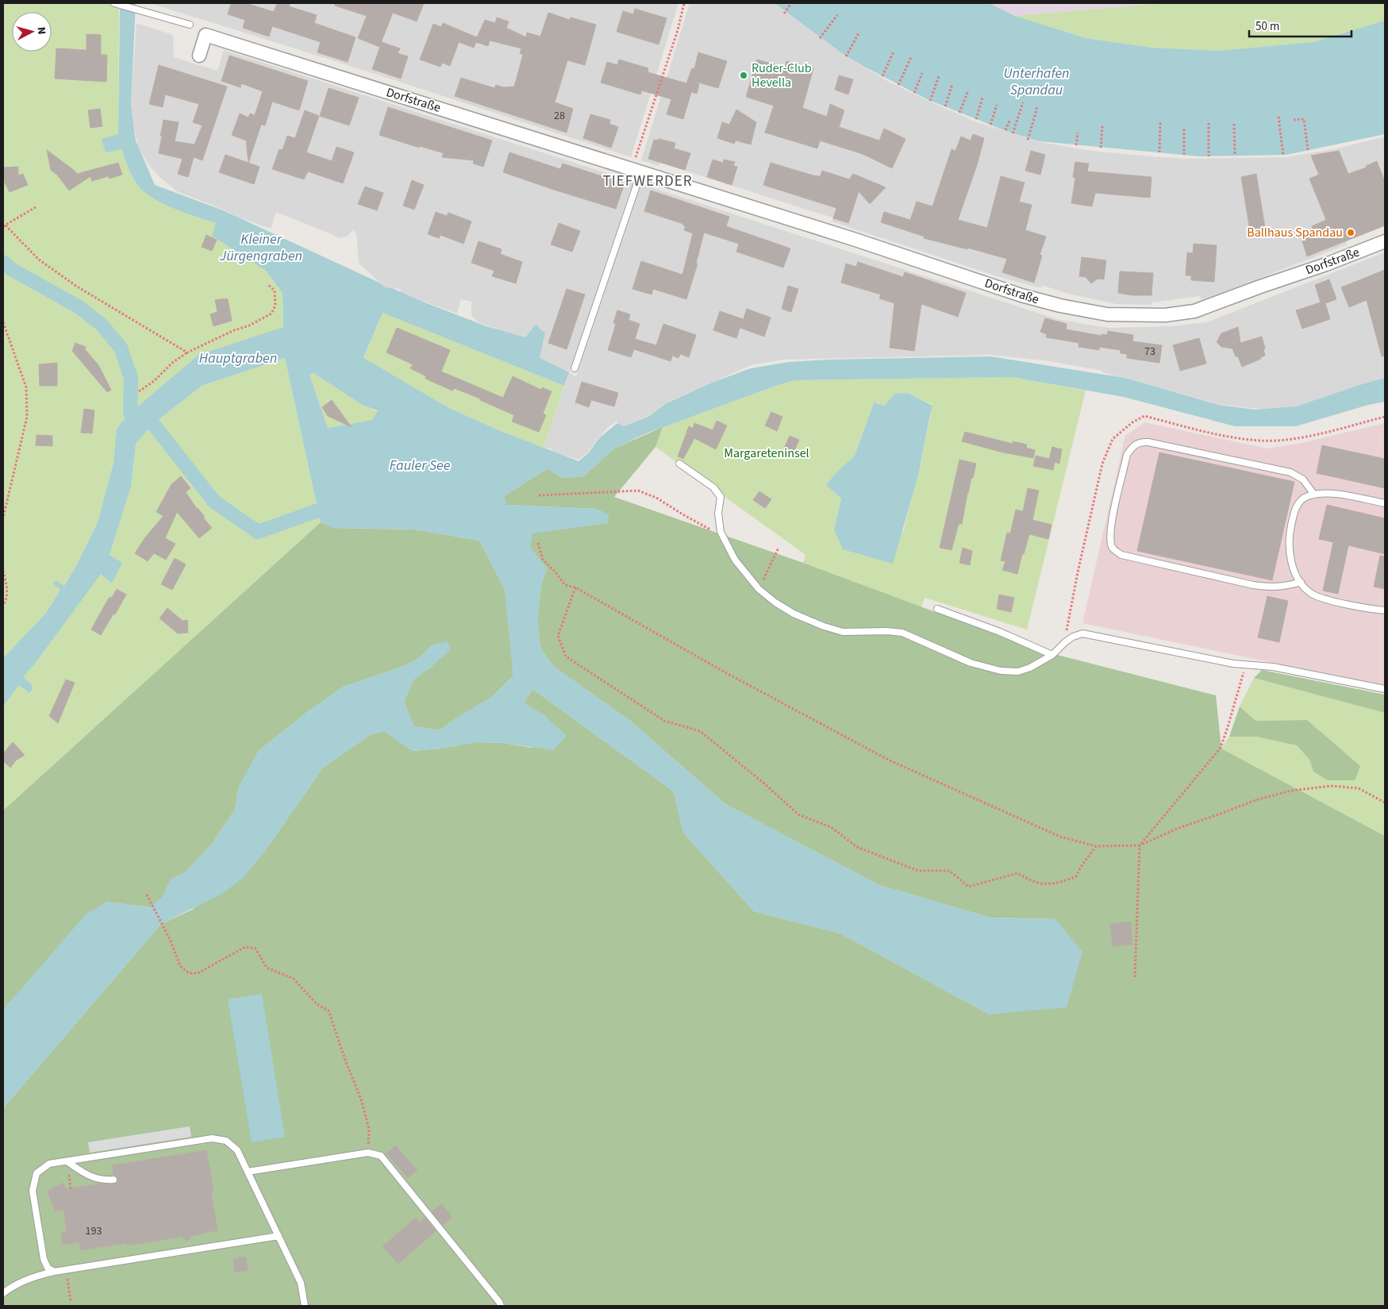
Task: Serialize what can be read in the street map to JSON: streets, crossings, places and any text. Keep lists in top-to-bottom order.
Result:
{
  "streets": {
    "street": ["Dorfstraße"]
  },
  "districts": ["TIEFWERDER"],
  "water": [
    "Unterhafen Spandau",
    "Kleiner Jürgengraben",
    "Hauptgraben",
    "Fauler See"
  ],
  "parks": ["Margareteninsel"],
  "places": ["Ruder-Club Hevella", "Ballhaus Spandau"],
  "house_numbers": ["28", "73", "193"],
  "scale_bar": "50 m",
  "north": "right"
}
